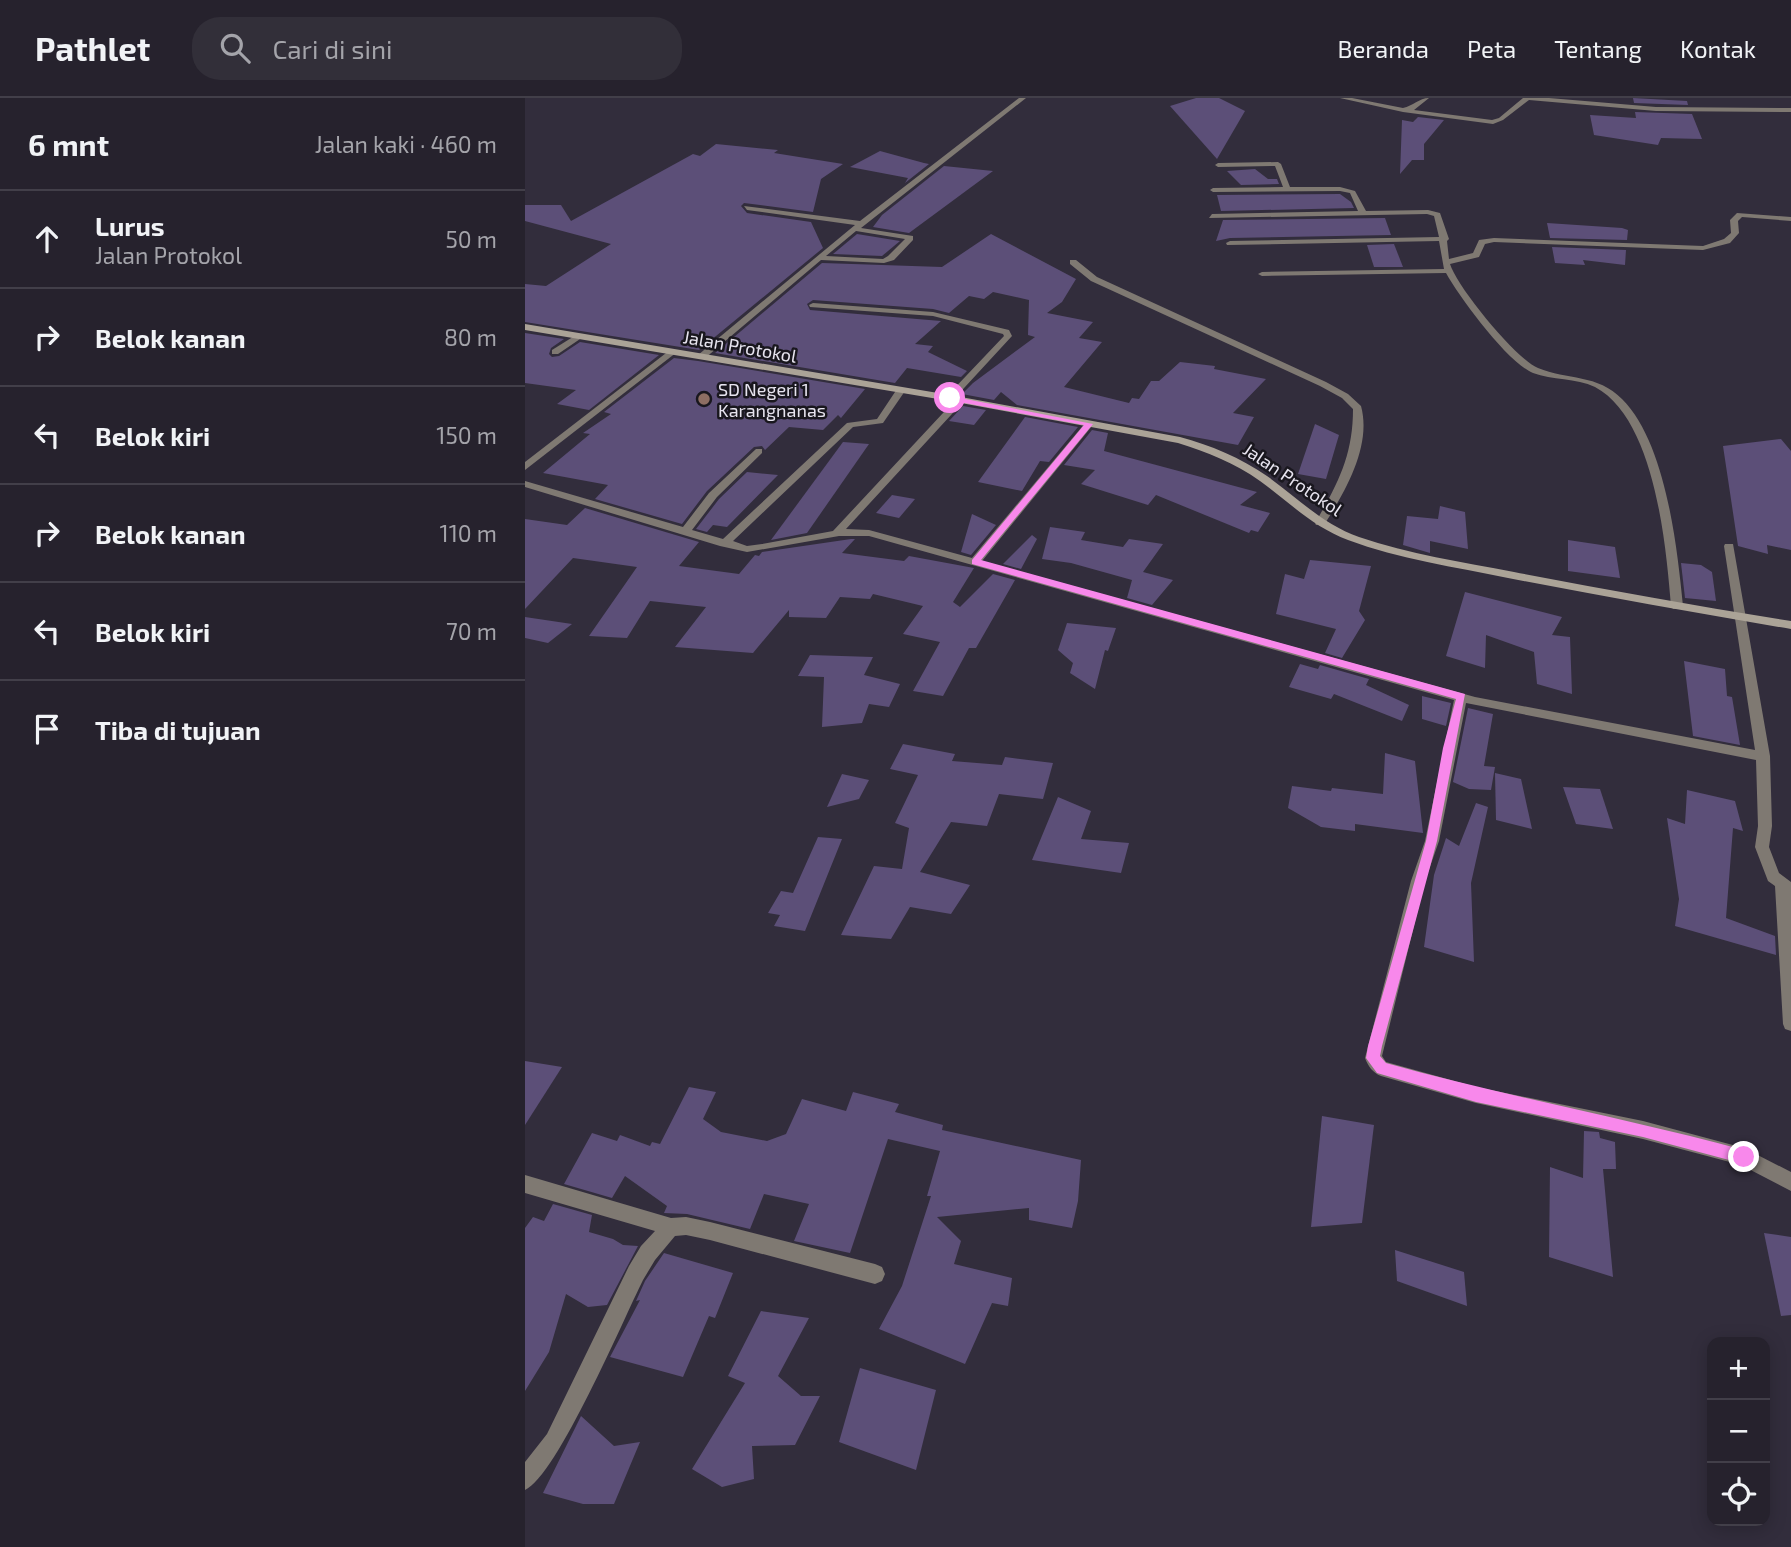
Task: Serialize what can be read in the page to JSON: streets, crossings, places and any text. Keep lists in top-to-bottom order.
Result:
{
  "streets": {
    "street": ["Jalan Protokol"]
  },
  "places": ["SD Negeri 1 Karangnanas"],
  "page": {
    "header": "Pathlet",
    "search": "Cari di sini",
    "nav": [
      "Beranda",
      "Peta",
      "Tentang",
      "Kontak"
    ],
    "heading": ["6 mnt", "Jalan kaki · 460 m"],
    "list": [
      ["Lurus", "Jalan Protokol", "50 m"],
      ["Belok kanan", "80 m"],
      ["Belok kiri", "150 m"],
      ["Belok kanan", "110 m"],
      ["Belok kiri", "70 m"],
      "Tiba di tujuan"
    ],
    "map_buttons": ["+", "−"]
  }
}
